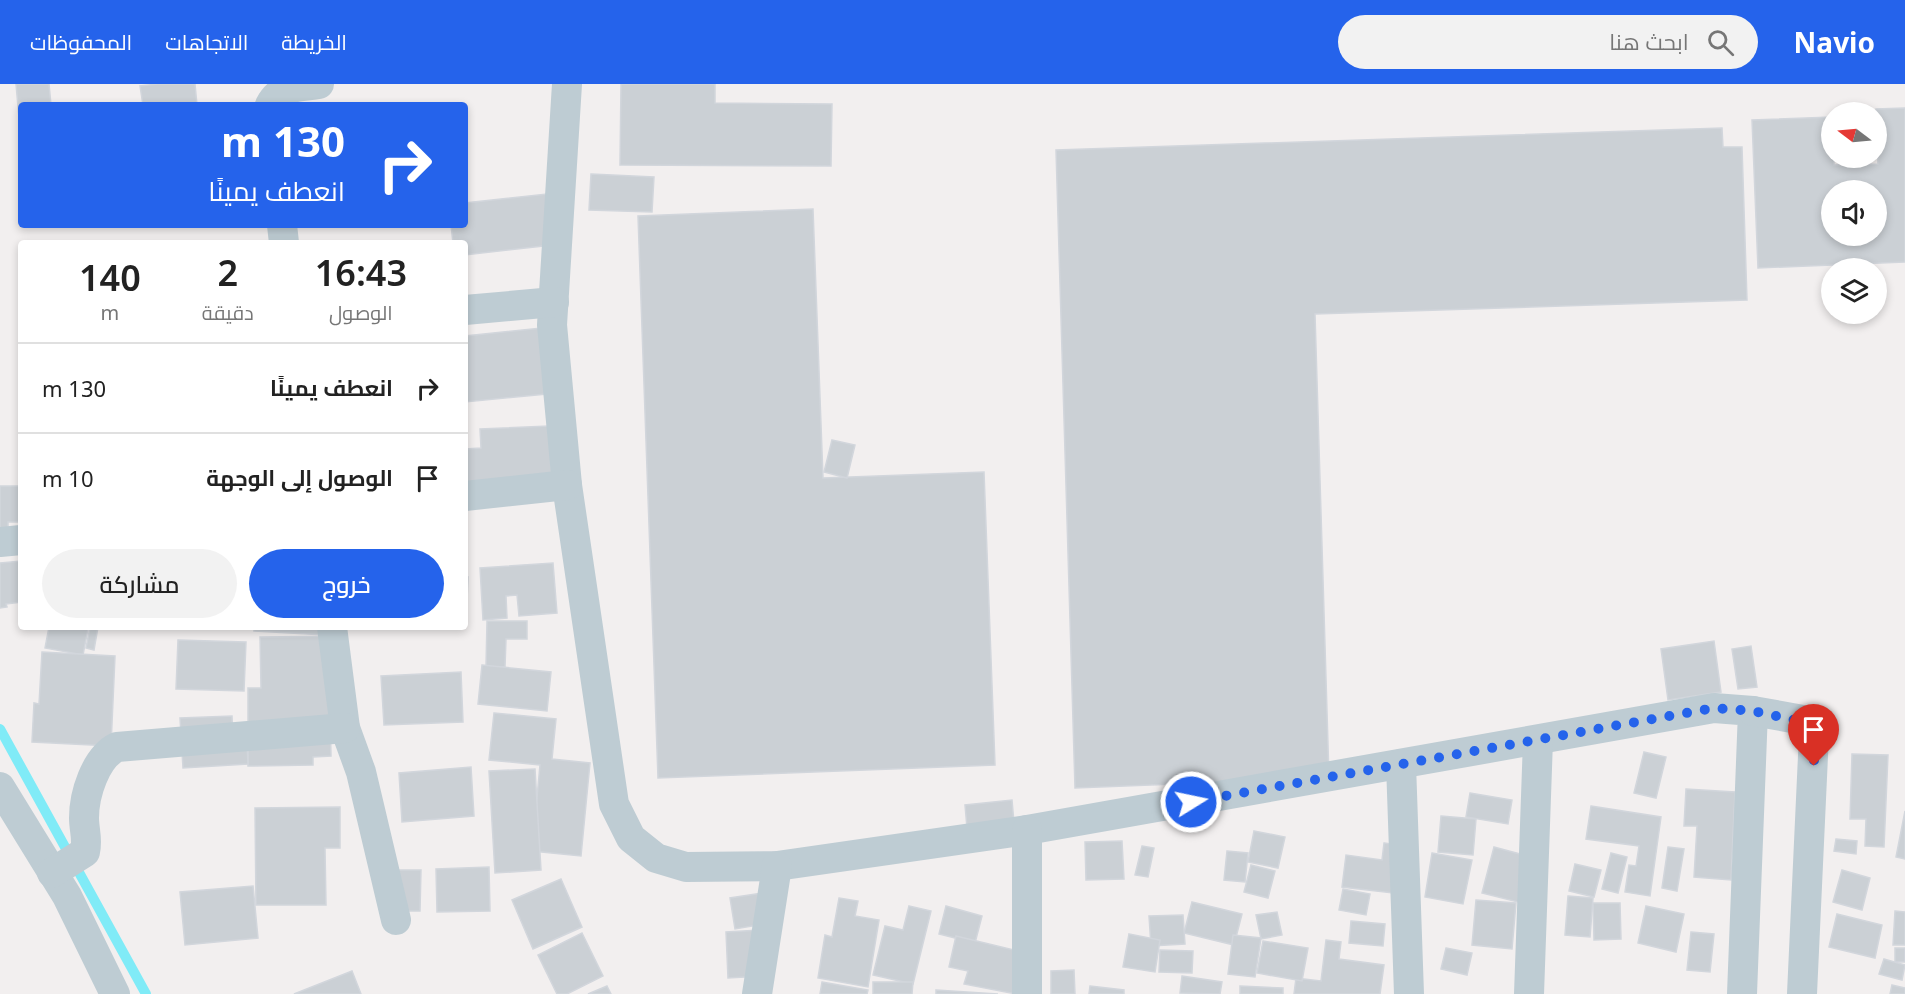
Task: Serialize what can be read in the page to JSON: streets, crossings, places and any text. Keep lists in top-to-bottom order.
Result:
{
  "north": "left",
  "page": {
    "header": "Navio",
    "search": "ابحث هنا",
    "nav": ["الخريطة", "الاتجاهات", "المحفوظات"],
    "turn": ["130 m", "انعطف يمينًا"],
    "eta": [
      "16:43",
      "الوصول",
      "2",
      "دقيقة",
      "140",
      "m"
    ],
    "list": [
      {
        "name": "انعطف يمينًا",
        "value": "130 m"
      },
      {
        "name": "الوصول إلى الوجهة",
        "value": "10 m"
      }
    ],
    "buttons": ["خروج", "مشاركة"]
  }
}
